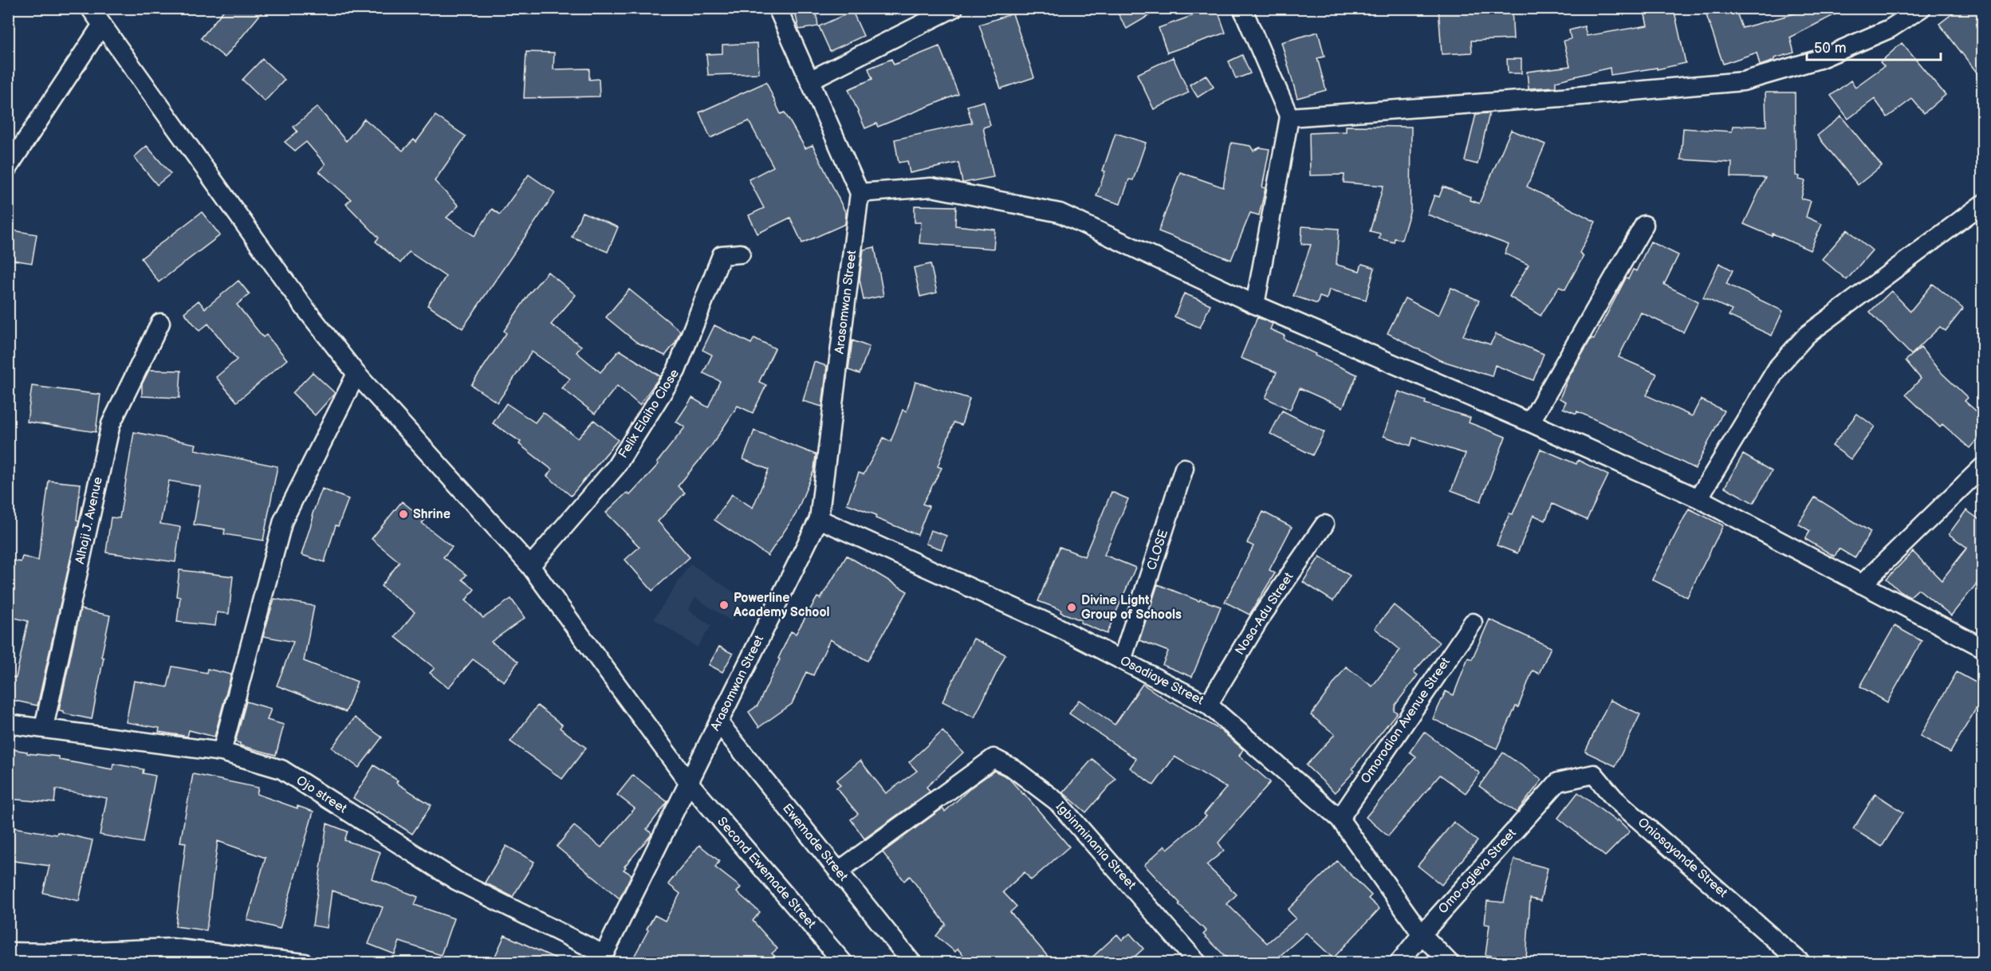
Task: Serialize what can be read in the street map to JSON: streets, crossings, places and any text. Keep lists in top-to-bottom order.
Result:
{
  "streets": {
    "street": [
      "Arasomwan Street",
      "Felix Elaiho Close",
      "Alhaji J. Avenue",
      "CLOSE",
      "Nosa-Adu Street",
      "Osadiaye Street",
      "Omorodion Avenue Street",
      "Ojo street",
      "Ewemade Street",
      "Igbinminania Street",
      "Oniosayande Street",
      "Omo-ogieva Street",
      "Second Ewemade Street"
    ]
  },
  "crossings": [
    ["Arasomwan Street", "Osadiaye Street"],
    ["Arasomwan Street", "Ojo street"],
    ["Arasomwan Street", "Ewemade Street"],
    ["Arasomwan Street", "Second Ewemade Street"],
    ["Felix Elaiho Close", "Second Ewemade Street"],
    ["Alhaji J. Avenue", "Ojo street"],
    ["CLOSE", "Osadiaye Street"],
    ["Nosa-Adu Street", "Osadiaye Street"],
    ["Osadiaye Street", "Omorodion Avenue Street"],
    ["Osadiaye Street", "Omo-ogieva Street"],
    ["Ewemade Street", "Igbinminania Street"],
    ["Oniosayande Street", "Omo-ogieva Street"]
  ],
  "places": ["Shrine", "Powerline Academy School", "Divine Light Group of Schools"],
  "scale_bar": "50 m"
}
